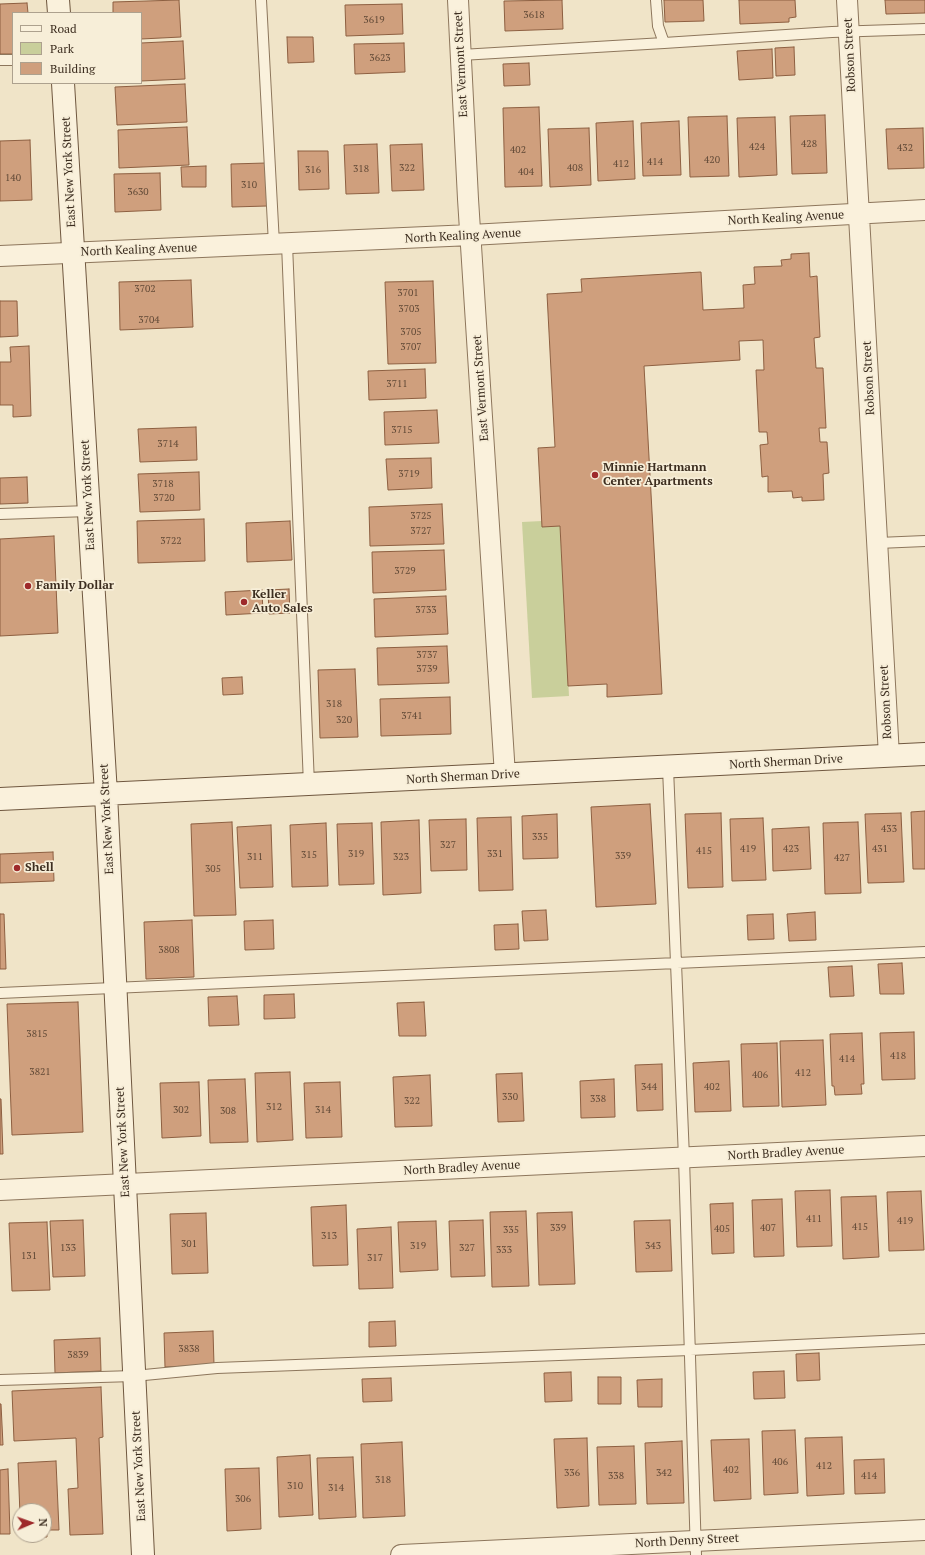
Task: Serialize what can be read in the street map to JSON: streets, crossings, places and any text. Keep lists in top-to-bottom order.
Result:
{
  "streets": {
    "main road": ["East New York Street", "North Sherman Drive"],
    "street": [
      "Robson Street",
      "East Vermont Street",
      "North Kealing Avenue",
      "North Bradley Avenue",
      "North Denny Street"
    ]
  },
  "crossings": [
    ["Robson Street", "North Kealing Avenue"],
    ["Robson Street", "North Sherman Drive"],
    ["East Vermont Street", "North Kealing Avenue"],
    ["East Vermont Street", "North Sherman Drive"],
    ["East New York Street", "North Kealing Avenue"],
    ["East New York Street", "North Sherman Drive"],
    ["East New York Street", "North Bradley Avenue"]
  ],
  "places": [
    "Minnie Hartmann Center Apartments",
    "Family Dollar",
    "Keller Auto Sales",
    "Shell"
  ],
  "house_numbers": [
    "3618",
    "3619",
    "3623",
    "428",
    "424",
    "432",
    "402",
    "420",
    "414",
    "412",
    "322",
    "408",
    "318",
    "316",
    "404",
    "140",
    "310",
    "3630",
    "3702",
    "3701",
    "3703",
    "3704",
    "3705",
    "3707",
    "3711",
    "3715",
    "3714",
    "3719",
    "3718",
    "3720",
    "3725",
    "3727",
    "3722",
    "3729",
    "3733",
    "3737",
    "3739",
    "318",
    "3741",
    "320",
    "433",
    "335",
    "327",
    "419",
    "423",
    "431",
    "415",
    "319",
    "331",
    "315",
    "339",
    "311",
    "323",
    "427",
    "305",
    "3808",
    "3815",
    "418",
    "414",
    "3821",
    "412",
    "406",
    "344",
    "402",
    "330",
    "338",
    "322",
    "312",
    "302",
    "314",
    "308",
    "411",
    "419",
    "415",
    "339",
    "407",
    "405",
    "335",
    "313",
    "301",
    "319",
    "343",
    "133",
    "327",
    "333",
    "131",
    "317",
    "3838",
    "3839",
    "406",
    "412",
    "402",
    "336",
    "342",
    "338",
    "414",
    "318",
    "310",
    "314",
    "306"
  ],
  "legend": ["Road", "Park", "Building"],
  "north": "right"
}
